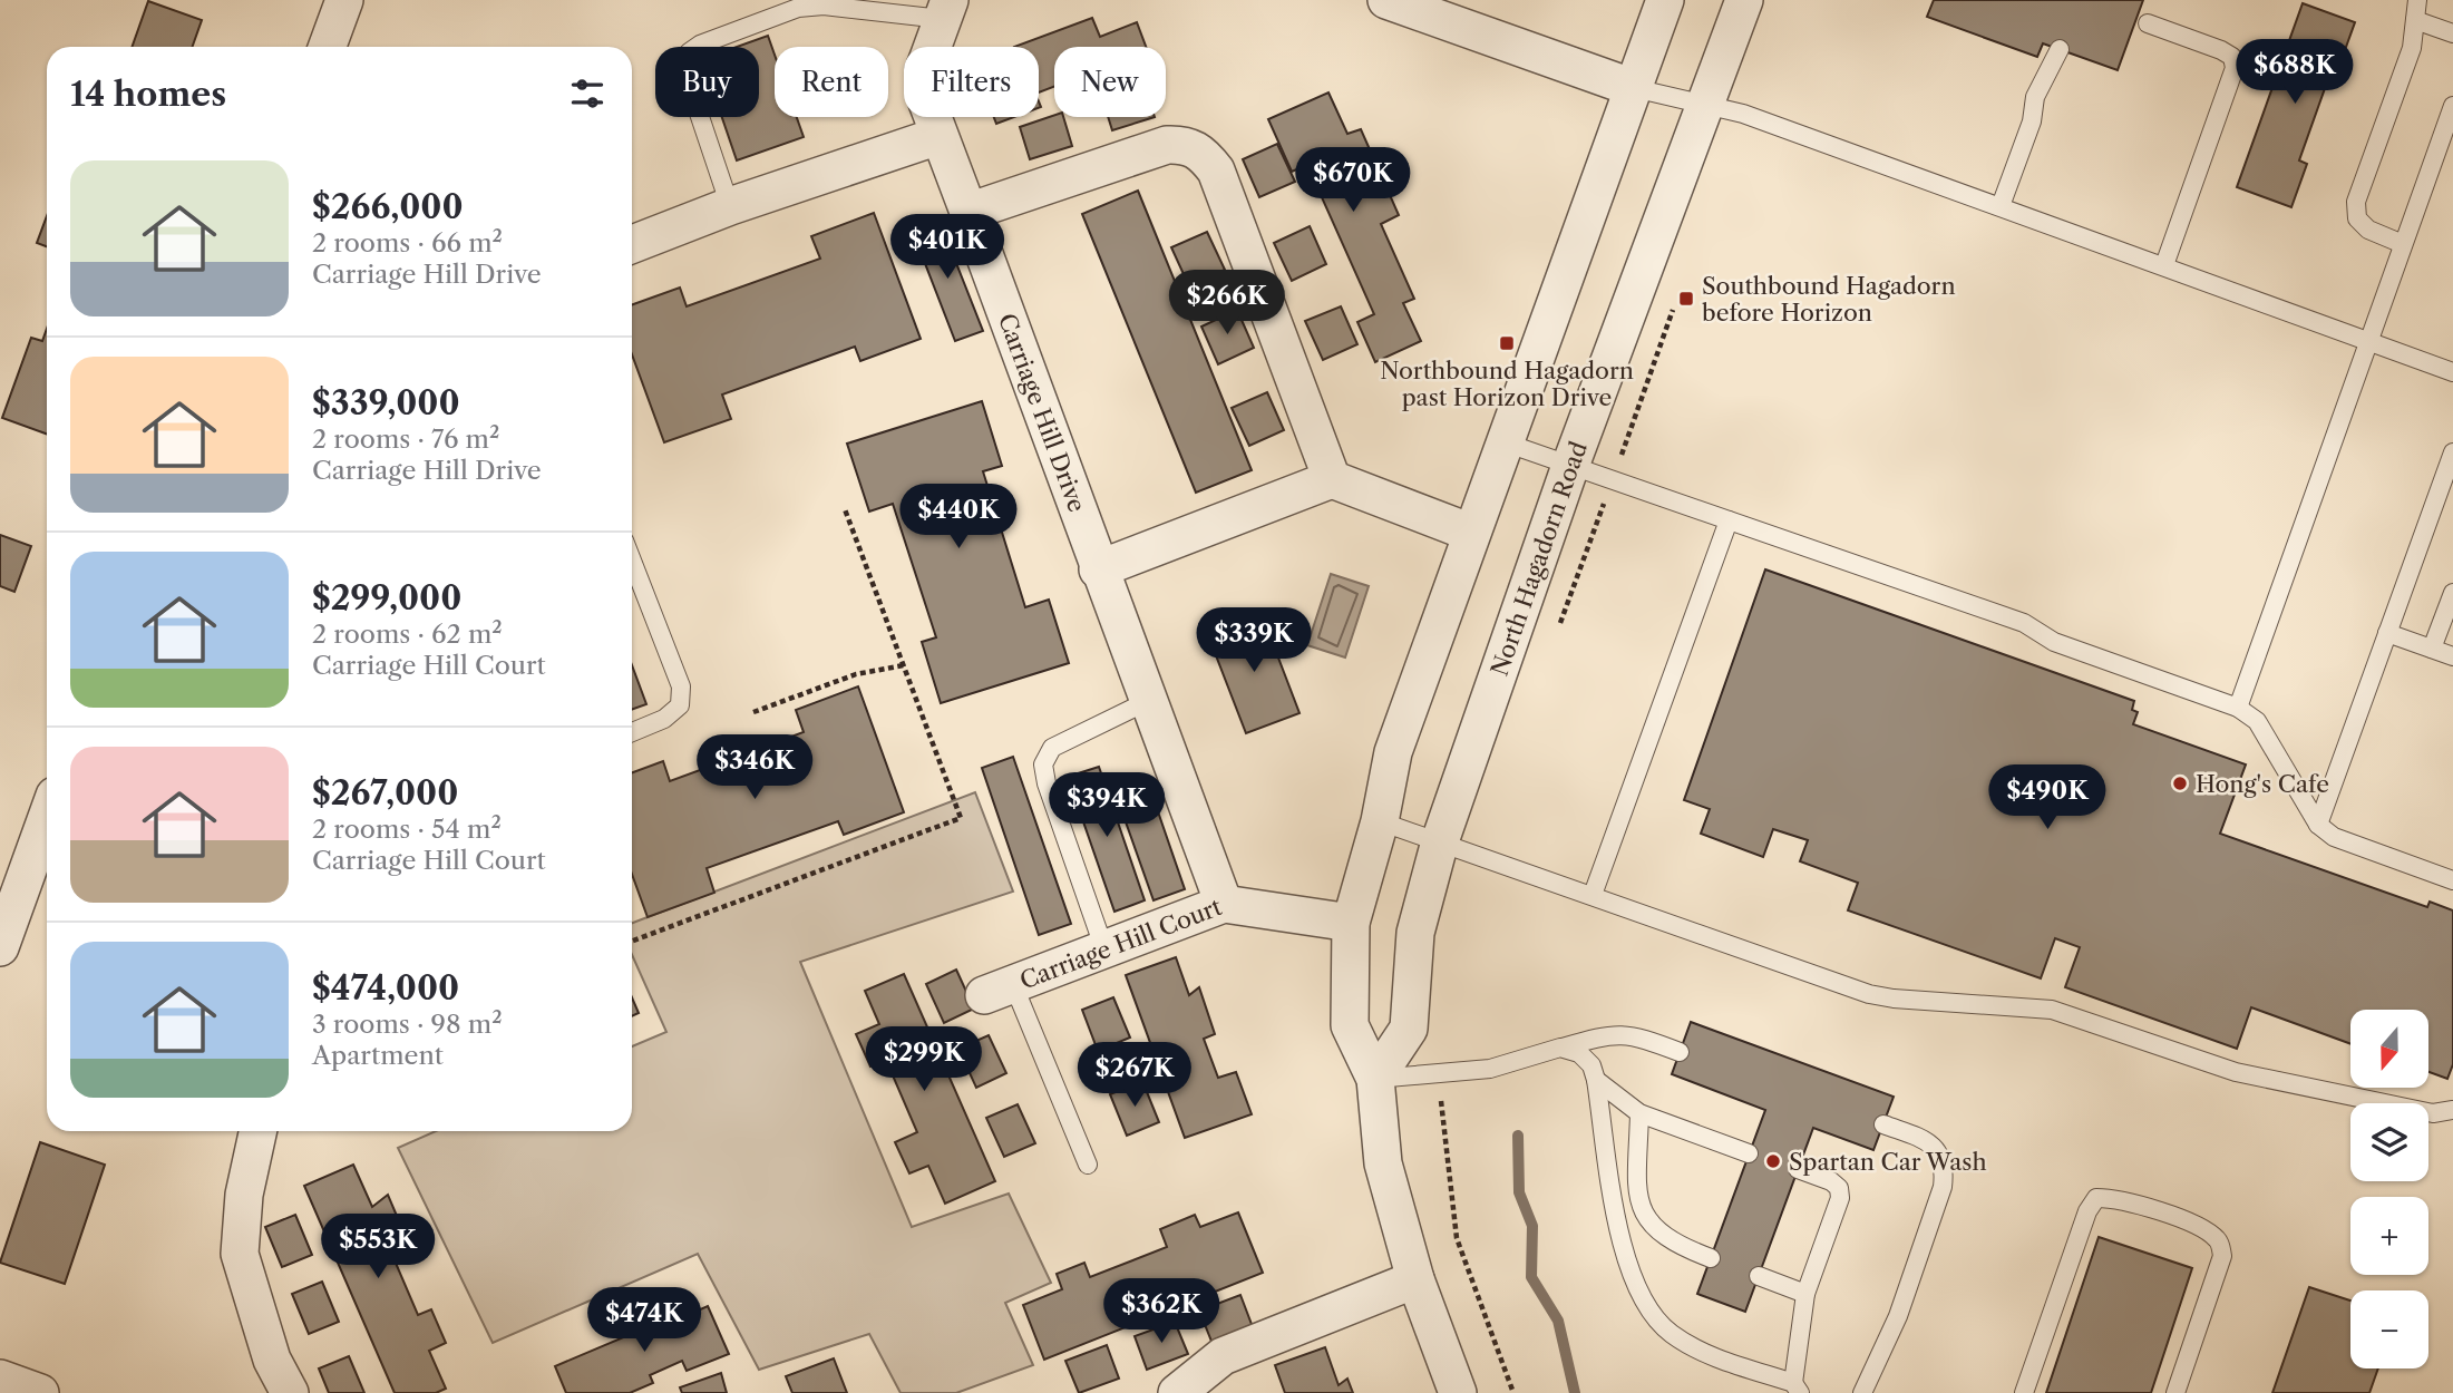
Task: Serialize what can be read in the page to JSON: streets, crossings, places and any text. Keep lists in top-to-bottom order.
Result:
{
  "streets": {
    "street": ["Carriage Hill Drive", "North Hagadorn Road", "Carriage Hill Court"]
  },
  "crossings": [
    ["Carriage Hill Drive", "Carriage Hill Court"]
  ],
  "places": {
    "transit": ["Southbound Hagadorn before Horizon", "Northbound Hagadorn past Horizon Drive"],
    "other": ["Hong's Cafe", "Spartan Car Wash"]
  },
  "north": "bottom",
  "page": {
    "price": [
      "$688K",
      "$670K",
      "$401K",
      "$266K",
      "$440K",
      "$339K",
      "$346K",
      "$490K",
      "$394K",
      "$299K",
      "$267K",
      "$553K",
      "$362K",
      "$474K"
    ],
    "chip": [
      "Buy",
      "Rent",
      "Filters",
      "New"
    ],
    "heading": "14 homes",
    "list": [
      {
        "name": "$266,000",
        "note": "2 rooms · 66 m² · Carriage Hill Drive"
      },
      {
        "name": "$339,000",
        "note": "2 rooms · 76 m² · Carriage Hill Drive"
      },
      {
        "name": "$299,000",
        "note": "2 rooms · 62 m² · Carriage Hill Court"
      },
      {
        "name": "$267,000",
        "note": "2 rooms · 54 m² · Carriage Hill Court"
      },
      {
        "name": "$474,000",
        "note": "3 rooms · 98 m² · Apartment"
      }
    ],
    "map_buttons": ["+", "−"]
  }
}
